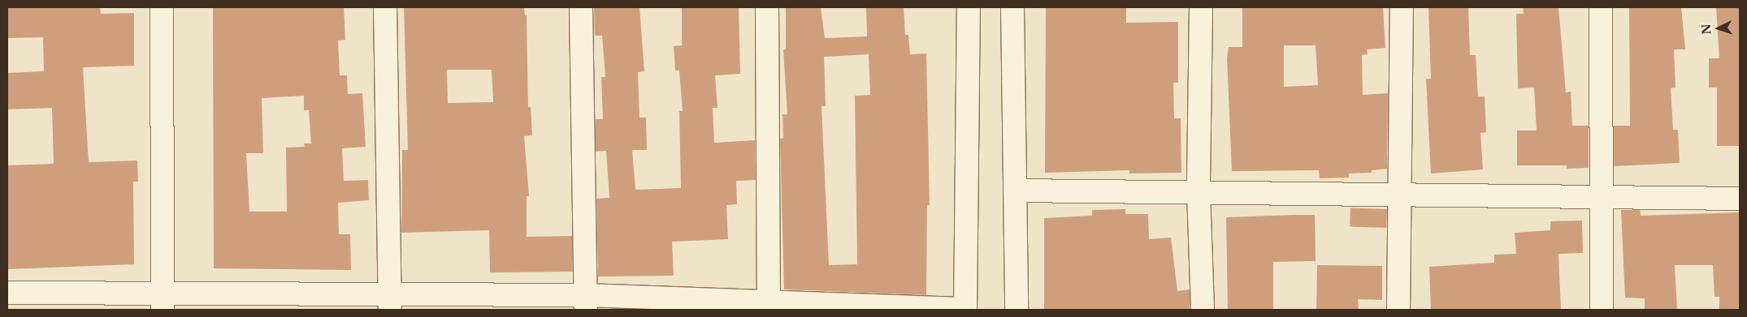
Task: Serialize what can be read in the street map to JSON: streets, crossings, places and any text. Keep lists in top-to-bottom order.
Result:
{
  "north": "left"
}
